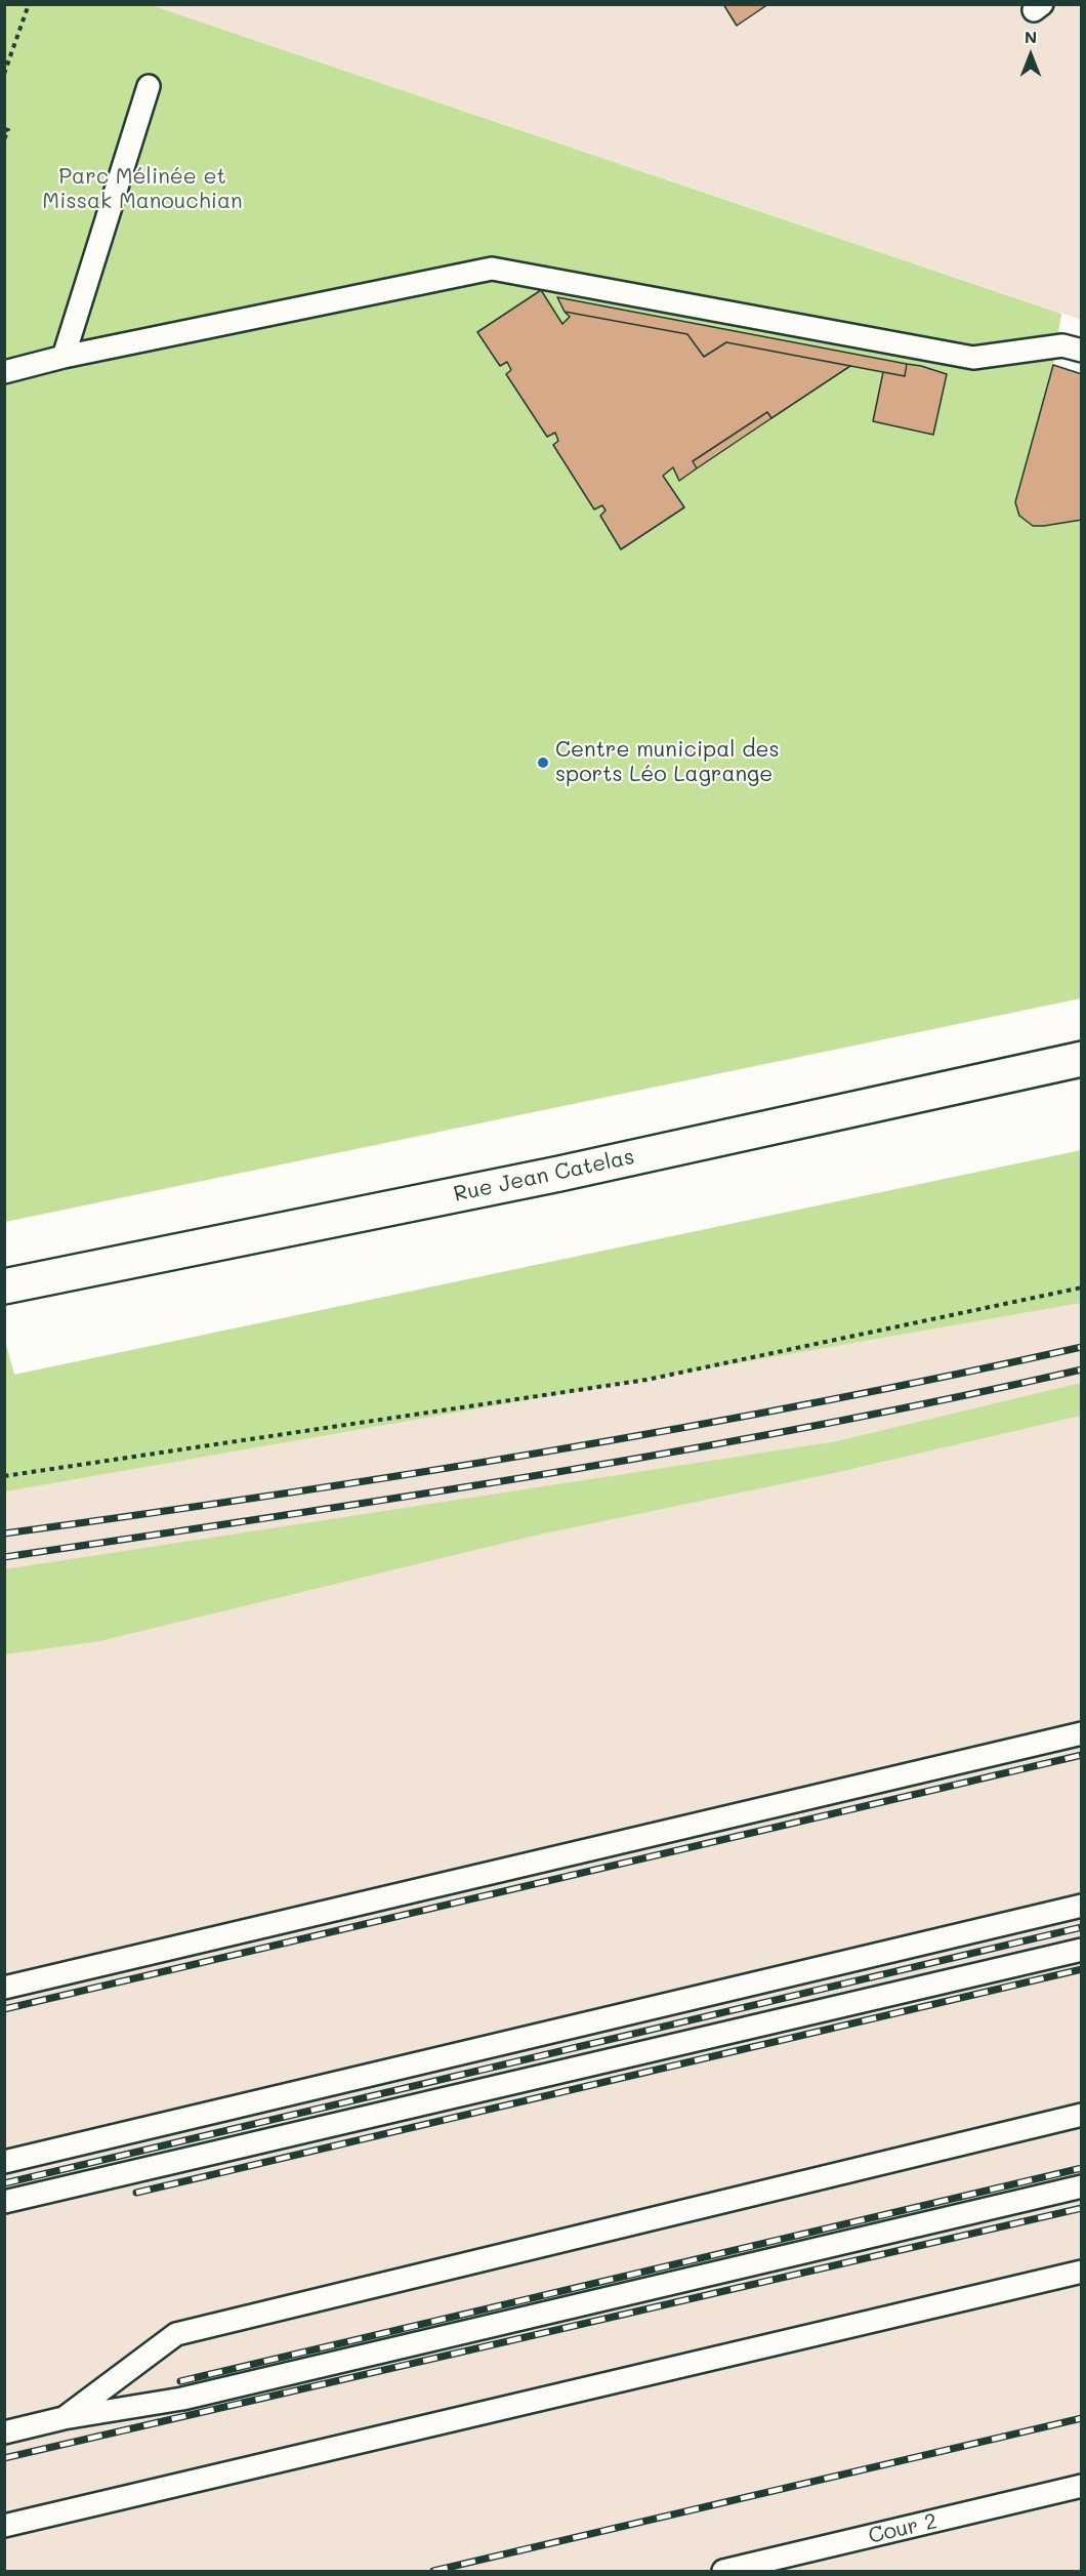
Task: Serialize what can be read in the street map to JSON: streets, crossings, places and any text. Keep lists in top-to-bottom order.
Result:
{
  "streets": {
    "street": ["Rue Jean Catelas"],
    "lane": ["Cour 2"]
  },
  "parks": ["Parc Mélinée et Missak Manouchian"],
  "places": ["Centre municipal des sports Léo Lagrange"],
  "north": "top"
}
